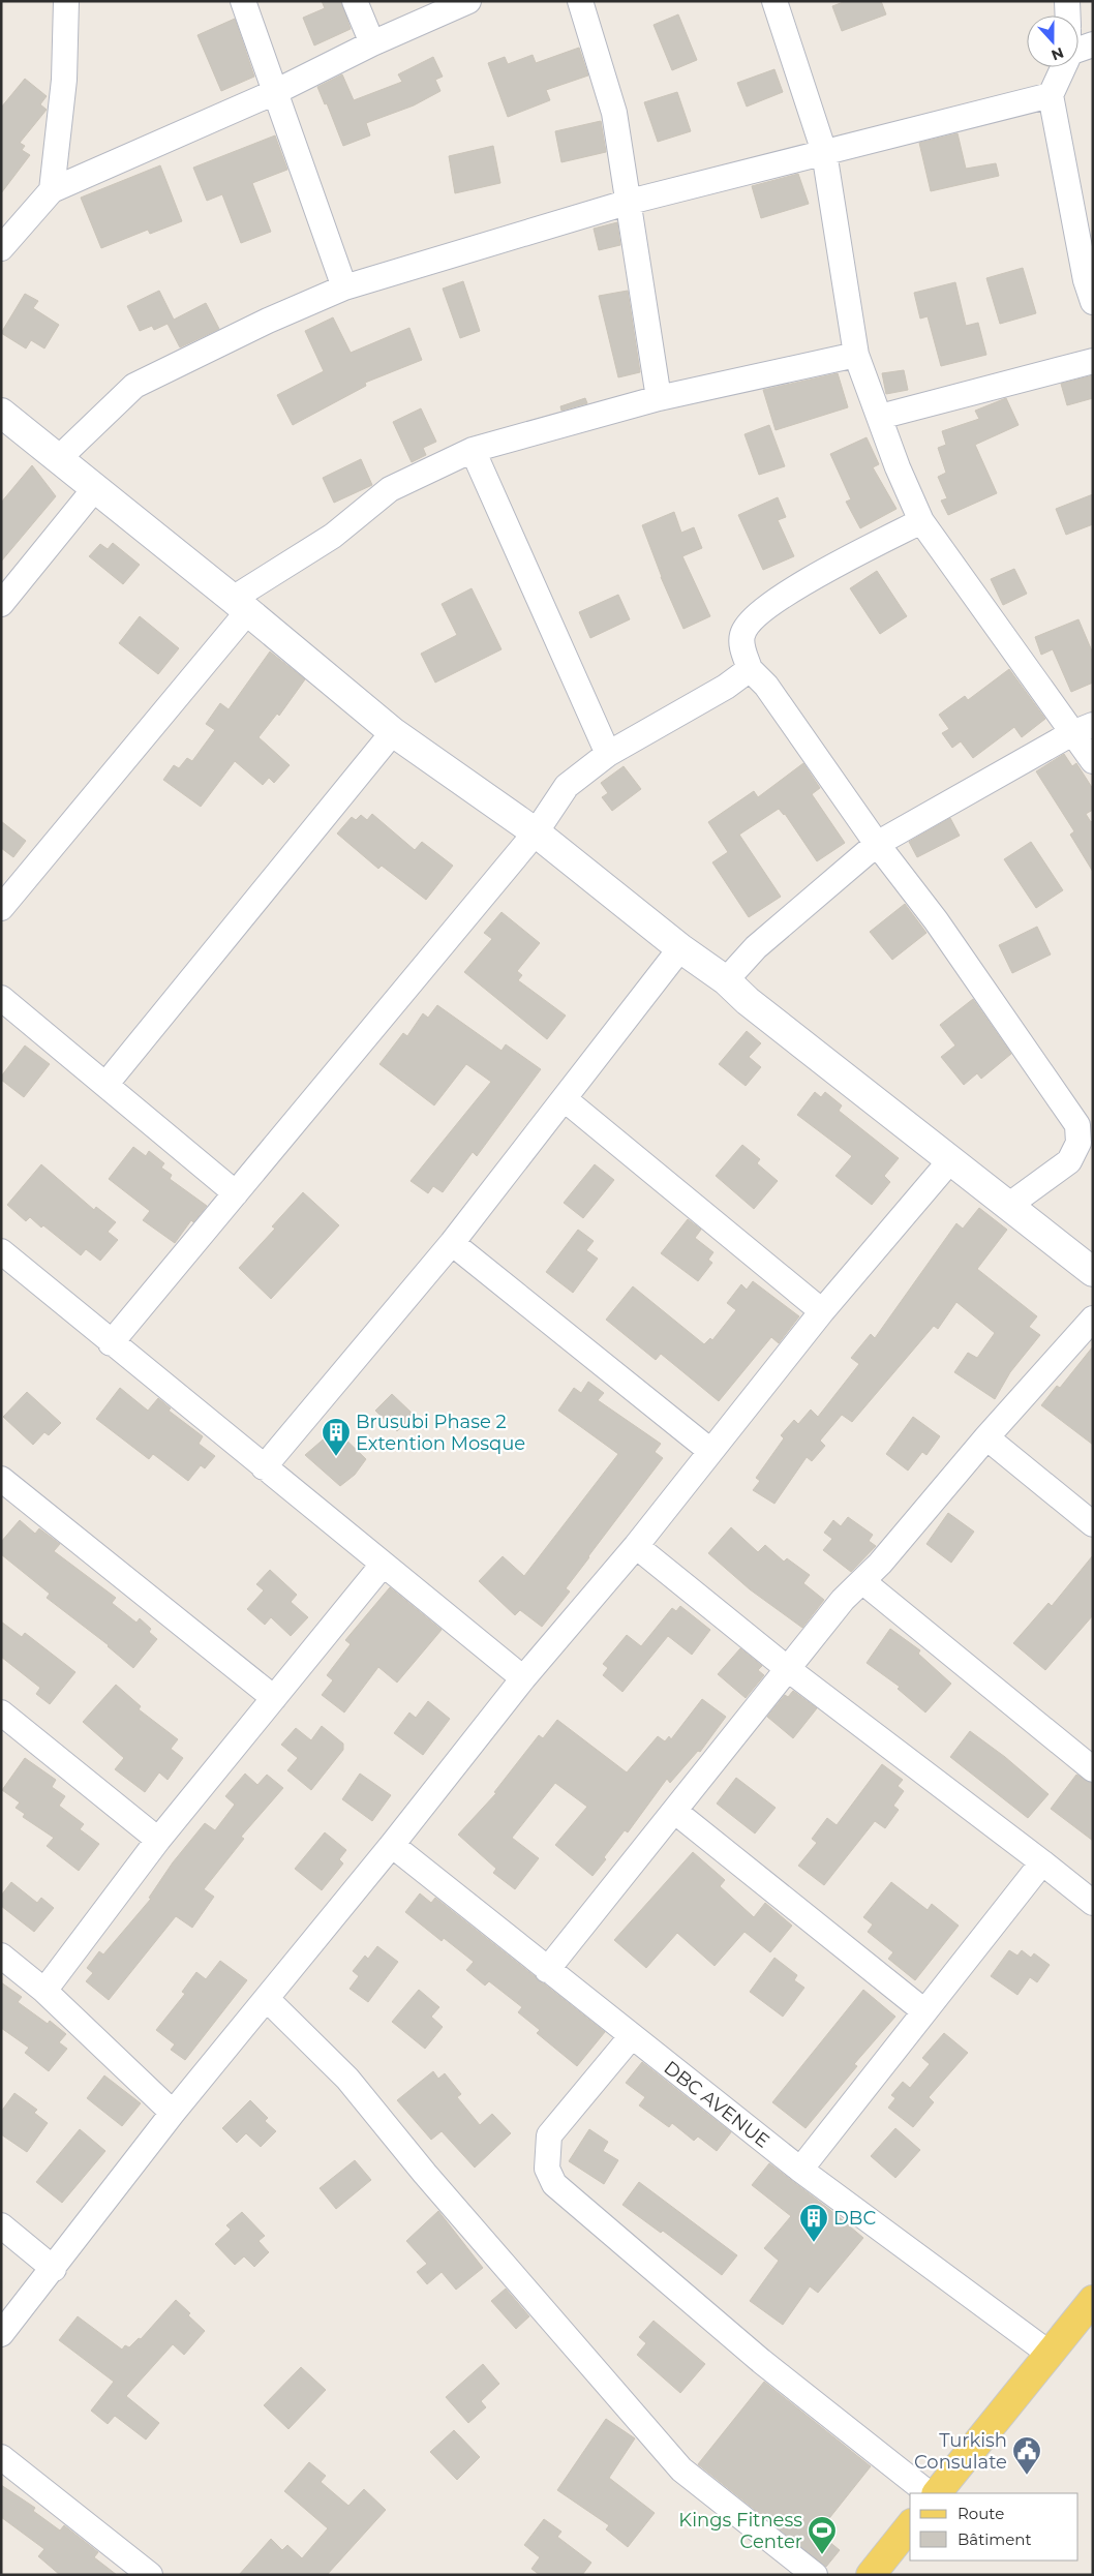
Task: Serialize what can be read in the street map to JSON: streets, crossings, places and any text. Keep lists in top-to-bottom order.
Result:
{
  "streets": {
    "street": ["DBC AVENUE"]
  },
  "places": {
    "building": ["Brusubi Phase 2 Extention Mosque", "DBC"],
    "public building": ["Turkish Consulate"],
    "sports": ["Kings Fitness Center"]
  },
  "legend": ["Route", "Bâtiment"],
  "north": "bottom"
}
